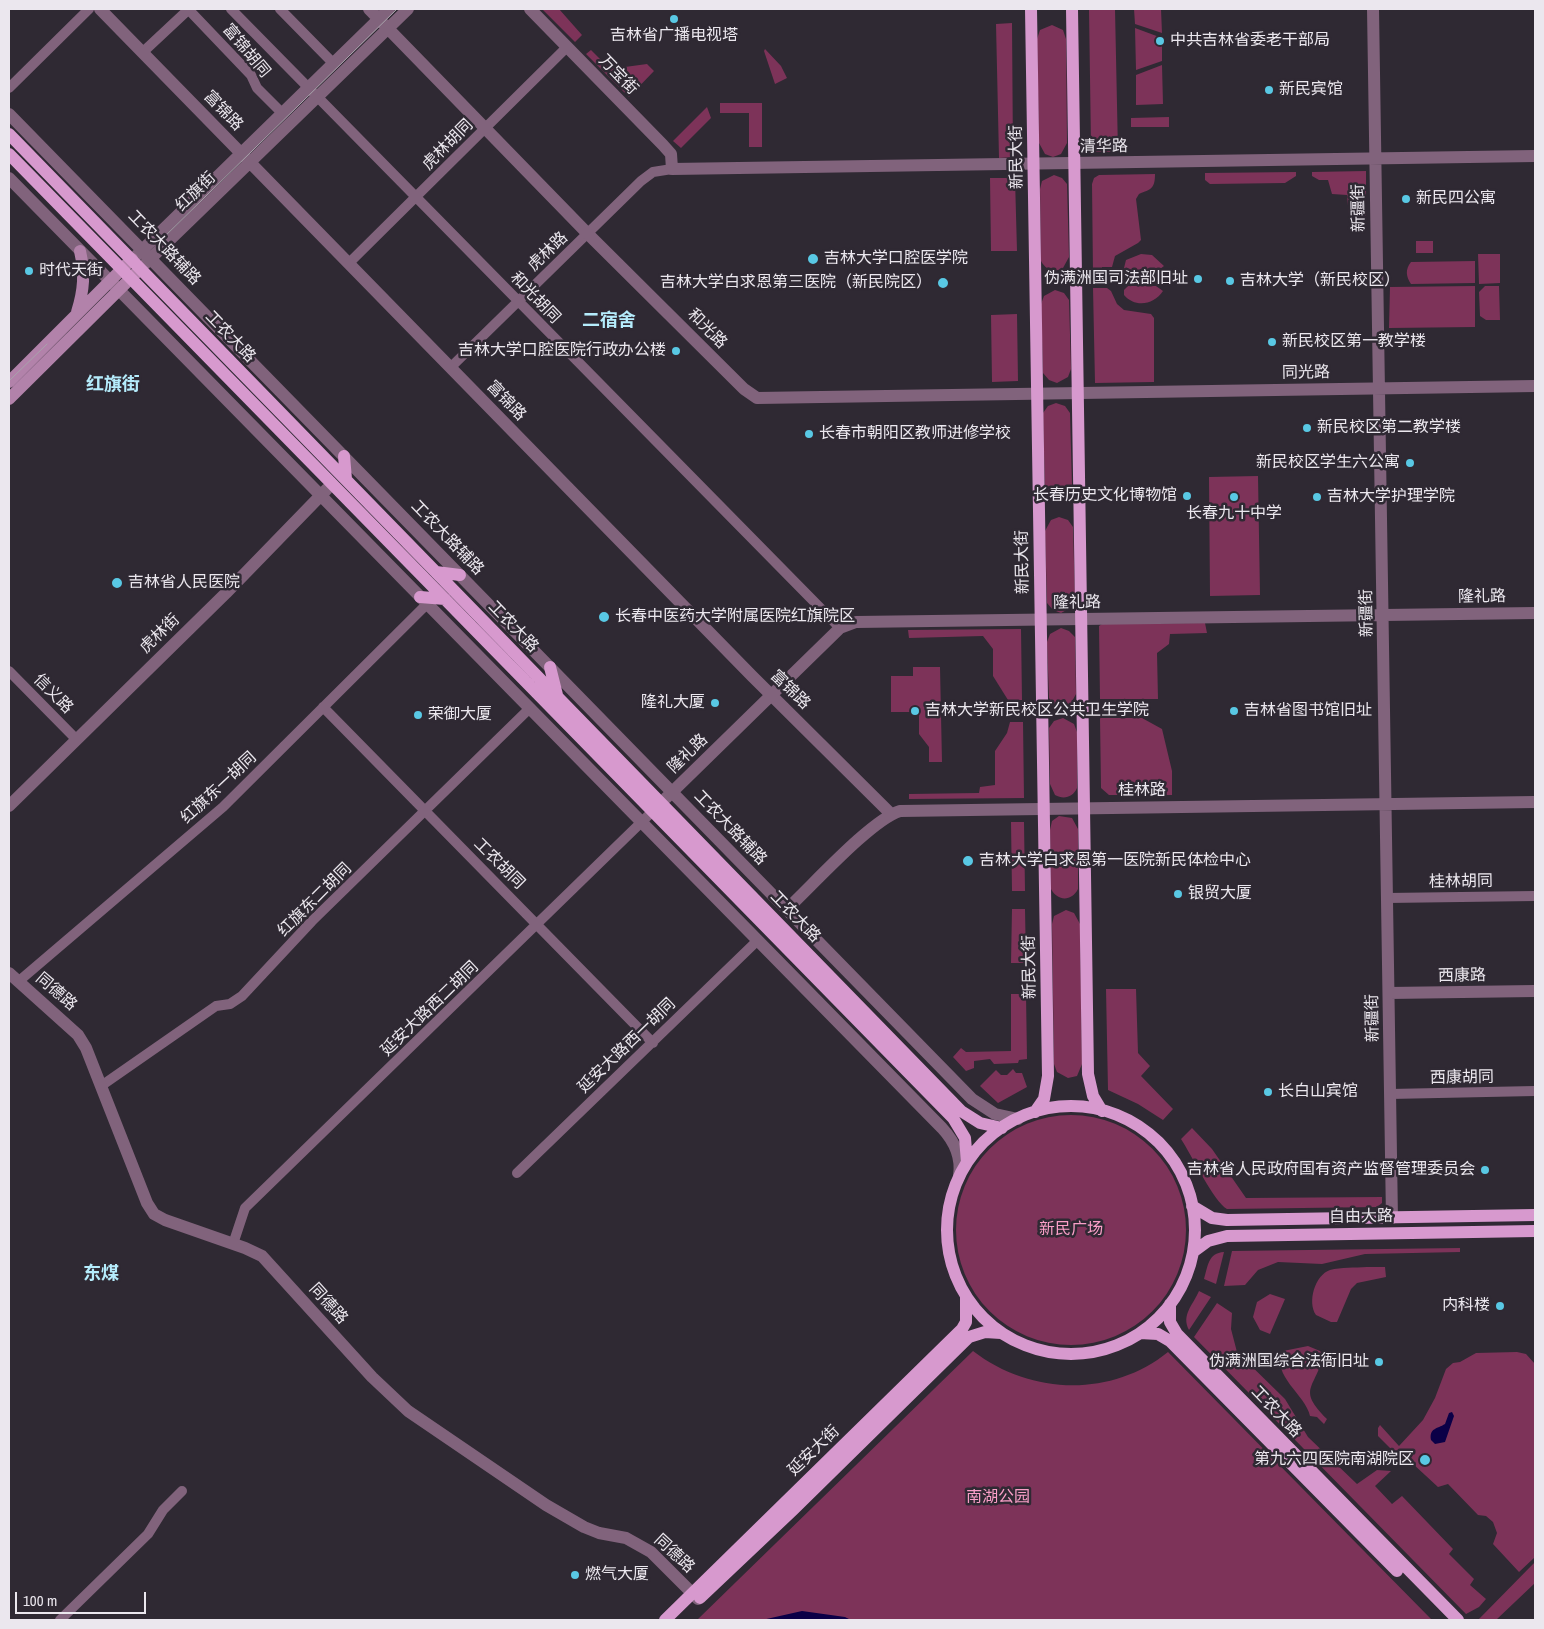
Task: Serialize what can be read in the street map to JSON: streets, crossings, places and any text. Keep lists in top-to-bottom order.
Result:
{
  "streets": {
    "main road": [
      "新民大街",
      "红旗街",
      "工农大路",
      "自由大路",
      "延安大街"
    ],
    "street": [
      "富锦胡同",
      "万宝街",
      "富锦路",
      "虎林胡同",
      "清华路",
      "新疆街",
      "工农大路辅路",
      "虎林路",
      "和光胡同",
      "和光路",
      "同光路",
      "隆礼路",
      "虎林街",
      "信义路",
      "红旗东一胡同",
      "桂林路",
      "工农胡同",
      "桂林胡同",
      "红旗东二胡同",
      "西康路",
      "同德路",
      "延安大路西二胡同",
      "延安大路西一胡同",
      "西康胡同"
    ]
  },
  "crossings": [
    ["富锦胡同", "红旗街"],
    ["万宝街", "虎林胡同"],
    ["万宝街", "清华路"],
    ["万宝街", "虎林路"],
    ["富锦路", "虎林胡同"],
    ["富锦路", "红旗街"],
    ["富锦路", "虎林路"],
    ["富锦路", "隆礼路"],
    ["富锦路", "桂林路"],
    ["虎林胡同", "和光胡同"],
    ["虎林胡同", "和光路"],
    ["清华路", "新民大街"],
    ["清华路", "新疆街"],
    ["清华路", "虎林路"],
    ["新民大街", "和光路"],
    ["新民大街", "隆礼路"],
    ["新民大街", "桂林路"],
    ["红旗街", "工农大路辅路"],
    ["红旗街", "和光胡同"],
    ["红旗街", "和光路"],
    ["红旗街", "工农大路"],
    ["新疆街", "同光路"],
    ["新疆街", "隆礼路"],
    ["新疆街", "桂林路"],
    ["新疆街", "桂林胡同"],
    ["新疆街", "西康路"],
    ["新疆街", "西康胡同"],
    ["新疆街", "自由大路"],
    ["工农大路辅路", "隆礼路"],
    ["工农大路辅路", "桂林路"],
    ["虎林路", "和光胡同"],
    ["虎林路", "和光路"],
    ["和光胡同", "隆礼路"],
    ["和光路", "同光路"],
    ["工农大路", "隆礼路"],
    ["工农大路", "虎林街"],
    ["工农大路", "延安大路西二胡同"],
    ["隆礼路", "延安大路西二胡同"],
    ["虎林街", "信义路"],
    ["红旗东一胡同", "工农胡同"],
    ["红旗东一胡同", "同德路"],
    ["工农胡同", "红旗东二胡同"],
    ["工农胡同", "延安大路西二胡同"],
    ["工农胡同", "延安大路西一胡同"],
    ["红旗东二胡同", "同德路"],
    ["同德路", "延安大路西二胡同"],
    ["同德路", "延安大街"]
  ],
  "districts": ["二宿舍", "红旗街", "东煤"],
  "parks": ["新民广场", "南湖公园"],
  "places": [
    "吉林省广播电视塔",
    "中共吉林省委老干部局",
    "新民宾馆",
    "新民四公寓",
    "吉林大学口腔医学院",
    "时代天街",
    "伪满洲国司法部旧址",
    "吉林大学（新民校区）",
    "吉林大学白求恩第三医院（新民院区）",
    "新民校区第一教学楼",
    "吉林大学口腔医院行政办公楼",
    "新民校区第二教学楼",
    "长春市朝阳区教师进修学校",
    "新民校区学生六公寓",
    "长春历史文化博物馆",
    "长春九十中学",
    "吉林大学护理学院",
    "吉林省人民医院",
    "长春中医药大学附属医院红旗院区",
    "隆礼大厦",
    "吉林大学新民校区公共卫生学院",
    "吉林省图书馆旧址",
    "荣御大厦",
    "吉林大学白求恩第一医院新民体检中心",
    "银贸大厦",
    "长白山宾馆",
    "吉林省人民政府国有资产监督管理委员会",
    "内科楼",
    "伪满洲国综合法衙旧址",
    "第九六四医院南湖院区",
    "燃气大厦"
  ],
  "scale_bar": "100 m"
}
